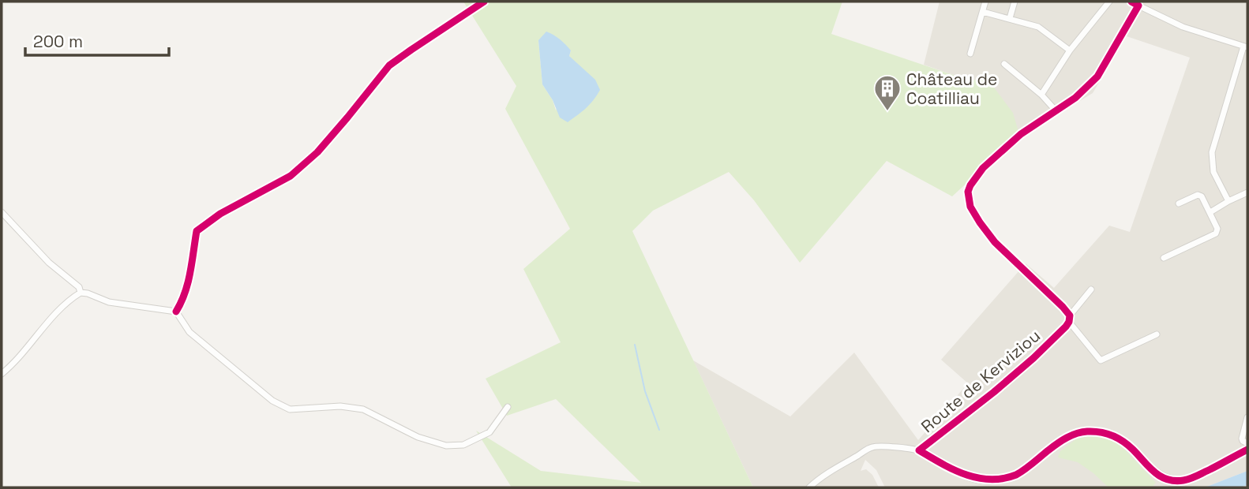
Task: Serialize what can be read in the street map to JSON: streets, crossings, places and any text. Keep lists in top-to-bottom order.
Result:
{
  "streets": {
    "street": ["Route de Kerviziou"]
  },
  "places": {
    "building": ["Château de Coatilliau"]
  },
  "scale_bar": "200 m"
}
